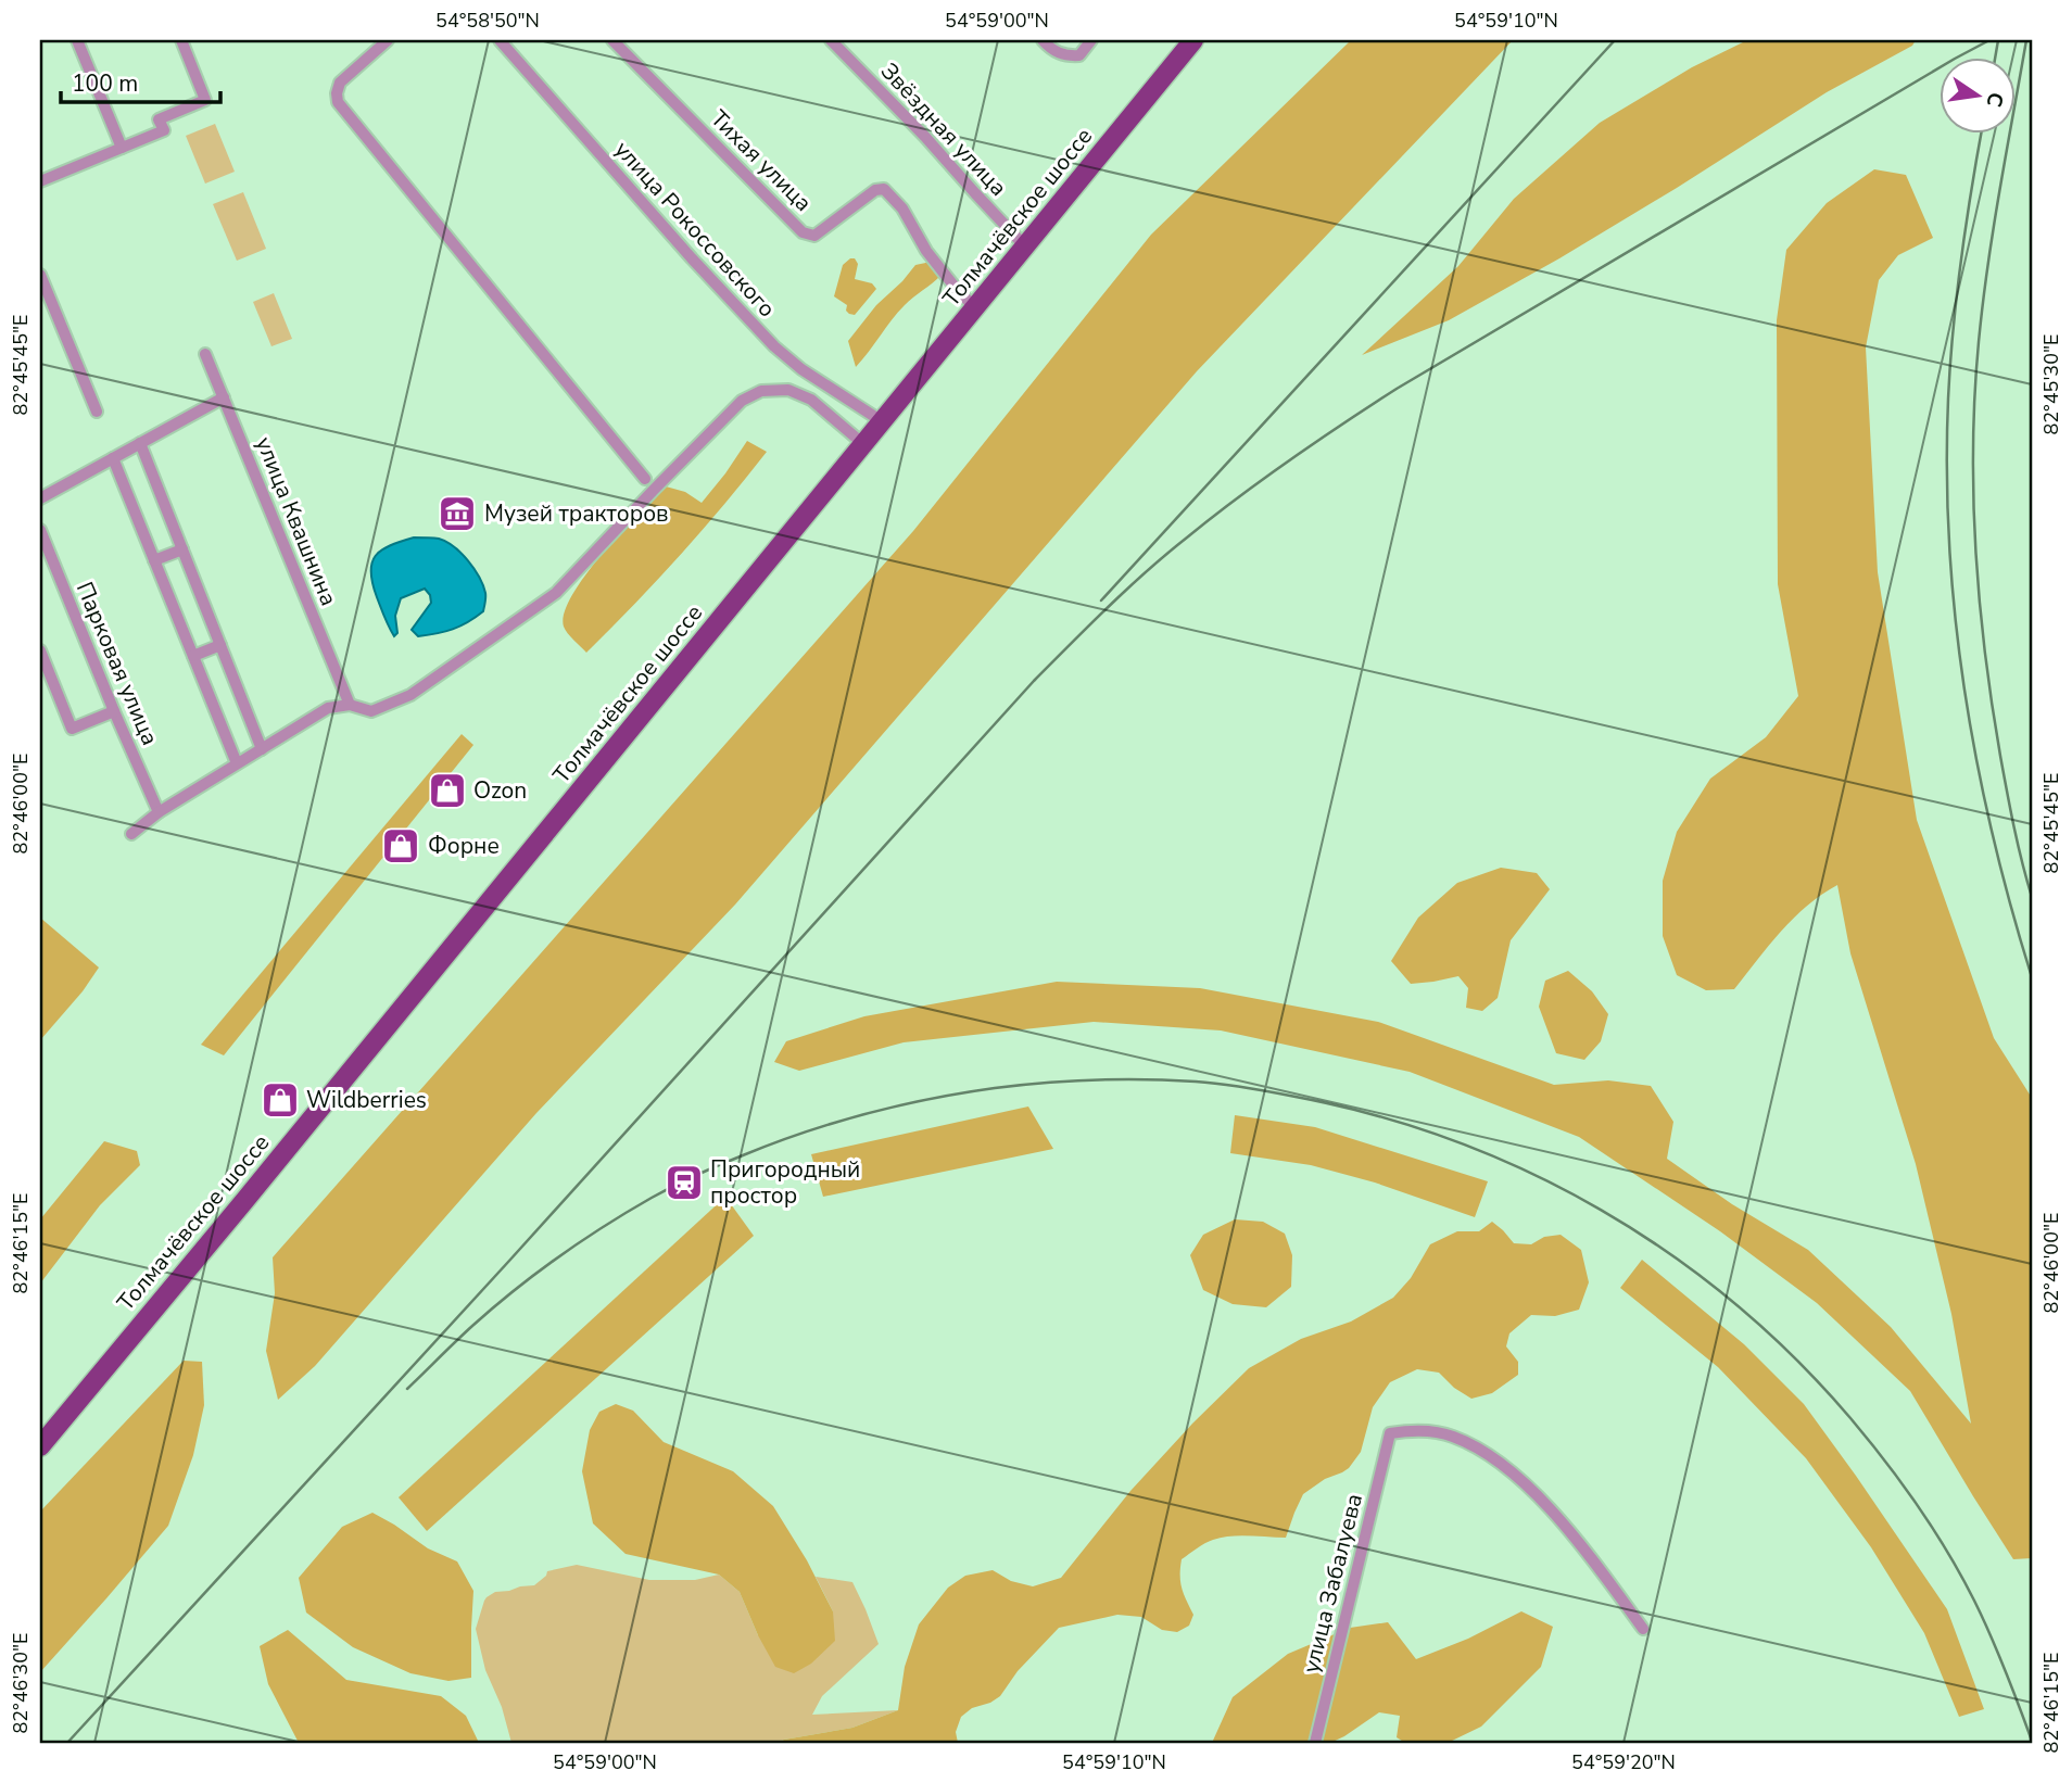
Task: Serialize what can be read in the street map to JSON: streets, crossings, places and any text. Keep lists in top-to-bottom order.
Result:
{
  "streets": {
    "main road": ["Толмачёвское шоссе"],
    "street": [
      "Звёздная улица",
      "Тихая улица",
      "улица Рокоссовского",
      "улица Квашнина",
      "Парковая улица",
      "улица Забалуева"
    ]
  },
  "crossings": [
    ["Звёздная улица", "Толмачёвское шоссе"],
    ["Тихая улица", "Толмачёвское шоссе"],
    ["Толмачёвское шоссе", "улица Рокоссовского"]
  ],
  "places": {
    "museum": ["Музей тракторов"],
    "shop": ["Ozon", "Форне", "Wildberries"],
    "station": ["Пригородный простор"]
  },
  "scale_bar": "100 m",
  "north": "right",
  "coordinates": [
    "54°58'50\"N",
    "54°59'00\"N",
    "54°59'10\"N",
    "82°45'45\"E",
    "82°45'30\"E",
    "82°46'00\"E",
    "82°46'15\"E",
    "82°46'30\"E",
    "54°59'20\"N"
  ]
}
